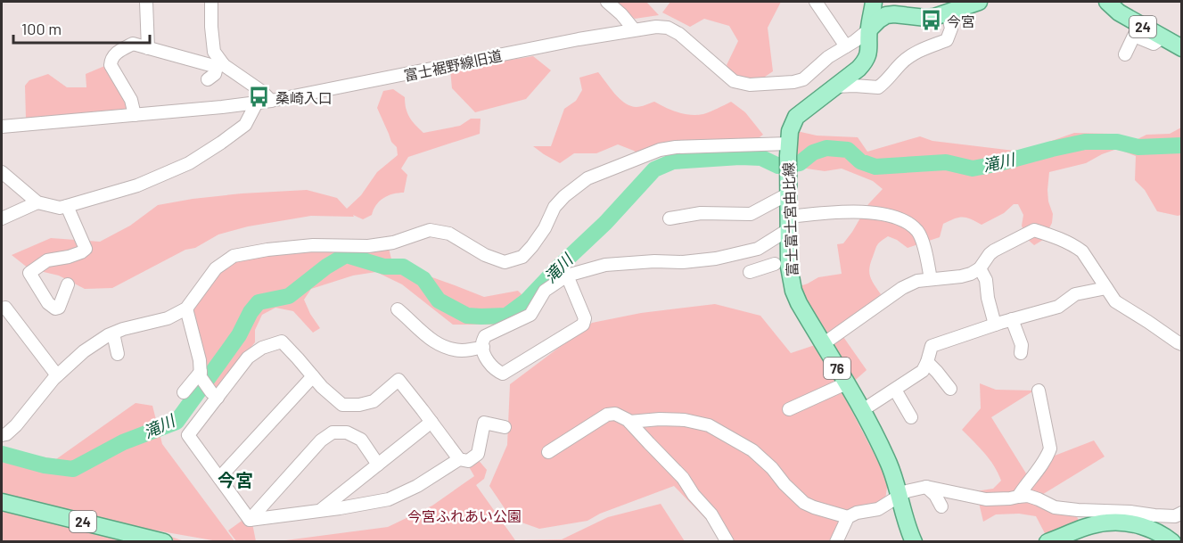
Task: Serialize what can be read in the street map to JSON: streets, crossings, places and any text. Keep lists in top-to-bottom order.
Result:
{
  "streets": {
    "main road": ["24", "富士富士宮由比線", "76"],
    "street": ["富士裾野線旧道"]
  },
  "crossings": [
    ["富士裾野線旧道", "富士富士宮由比線"]
  ],
  "districts": ["今宮"],
  "water": ["滝川"],
  "parks": ["今宮ふれあい公園"],
  "places": {
    "bus stop": ["今宮", "桑崎入口"]
  },
  "scale_bar": "100 m"
}
